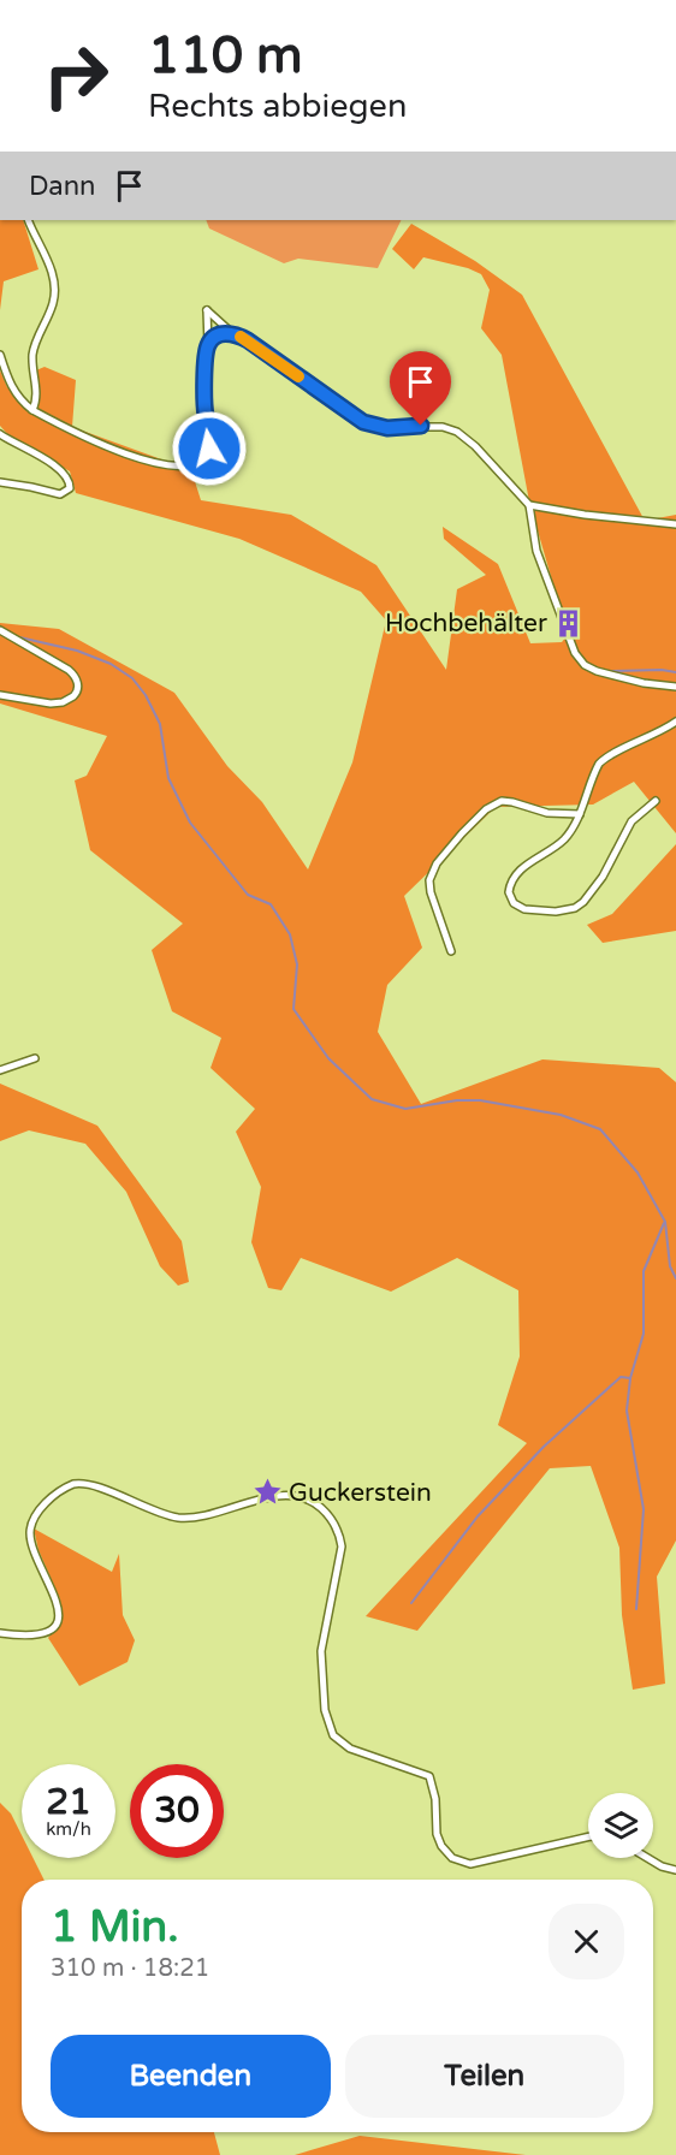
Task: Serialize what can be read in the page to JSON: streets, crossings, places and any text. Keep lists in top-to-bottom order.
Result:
{
  "places": {
    "building": ["Hochbehälter"],
    "place": ["Guckerstein"]
  },
  "page": {
    "turn": ["110 m", "Rechts abbiegen"],
    "then": "Dann",
    "speed": "21 km/h",
    "limit": "30",
    "heading": ["1 Min.", "310 m · 18:21"],
    "buttons": ["Beenden", "Teilen"]
  }
}
